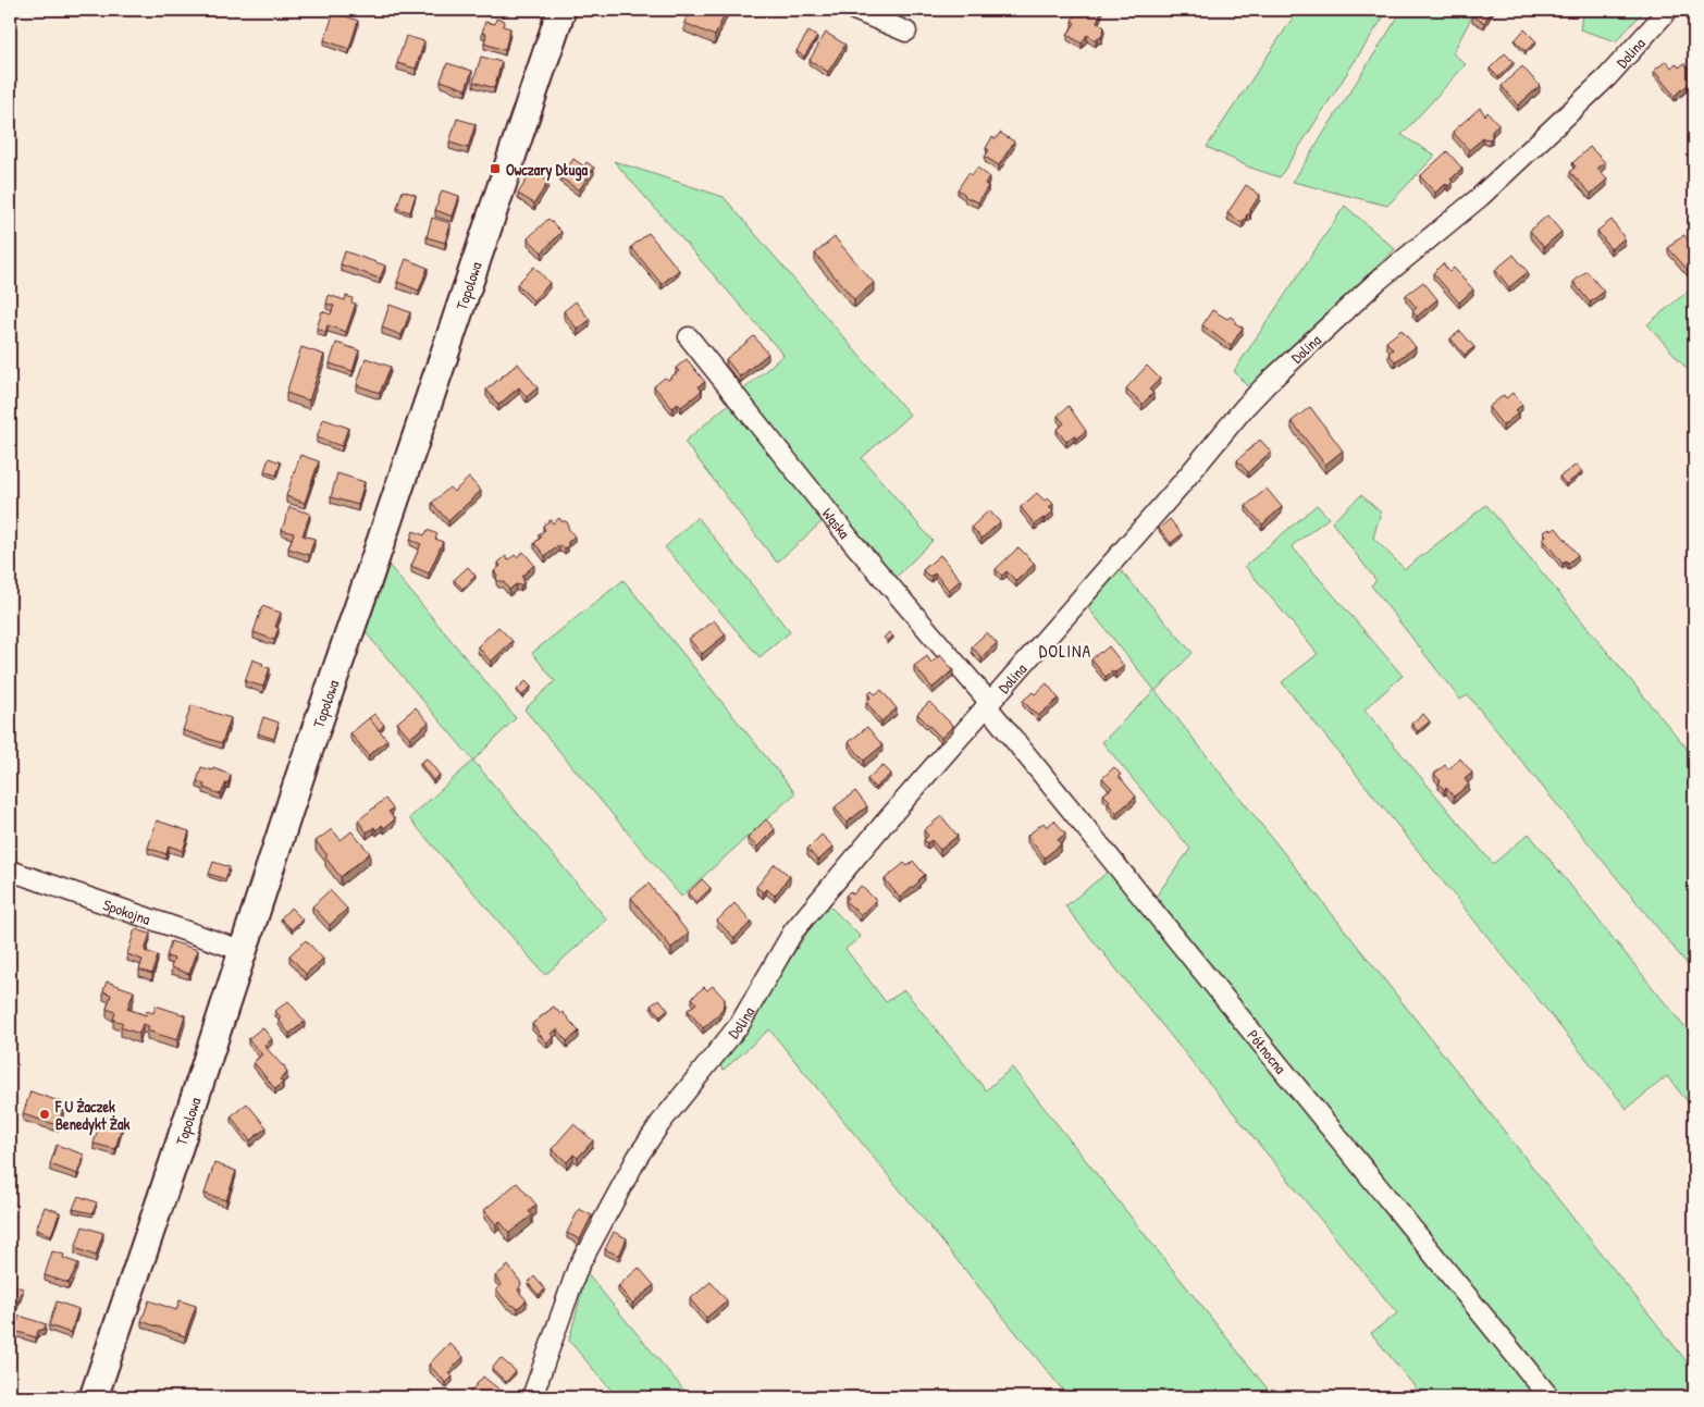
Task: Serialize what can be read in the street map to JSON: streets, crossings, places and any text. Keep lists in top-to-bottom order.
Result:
{
  "streets": {
    "street": [
      "Dolina",
      "Topolowa",
      "Wąska",
      "Spokojna",
      "Północna"
    ]
  },
  "crossings": [
    ["Dolina", "Wąska"],
    ["Dolina", "Północna"],
    ["Topolowa", "Spokojna"],
    ["Wąska", "Północna"]
  ],
  "districts": ["DOLINA"],
  "places": {
    "transit": ["Owczary Długa"],
    "other": ["F U Żaczek Benedykt Żak"]
  }
}
